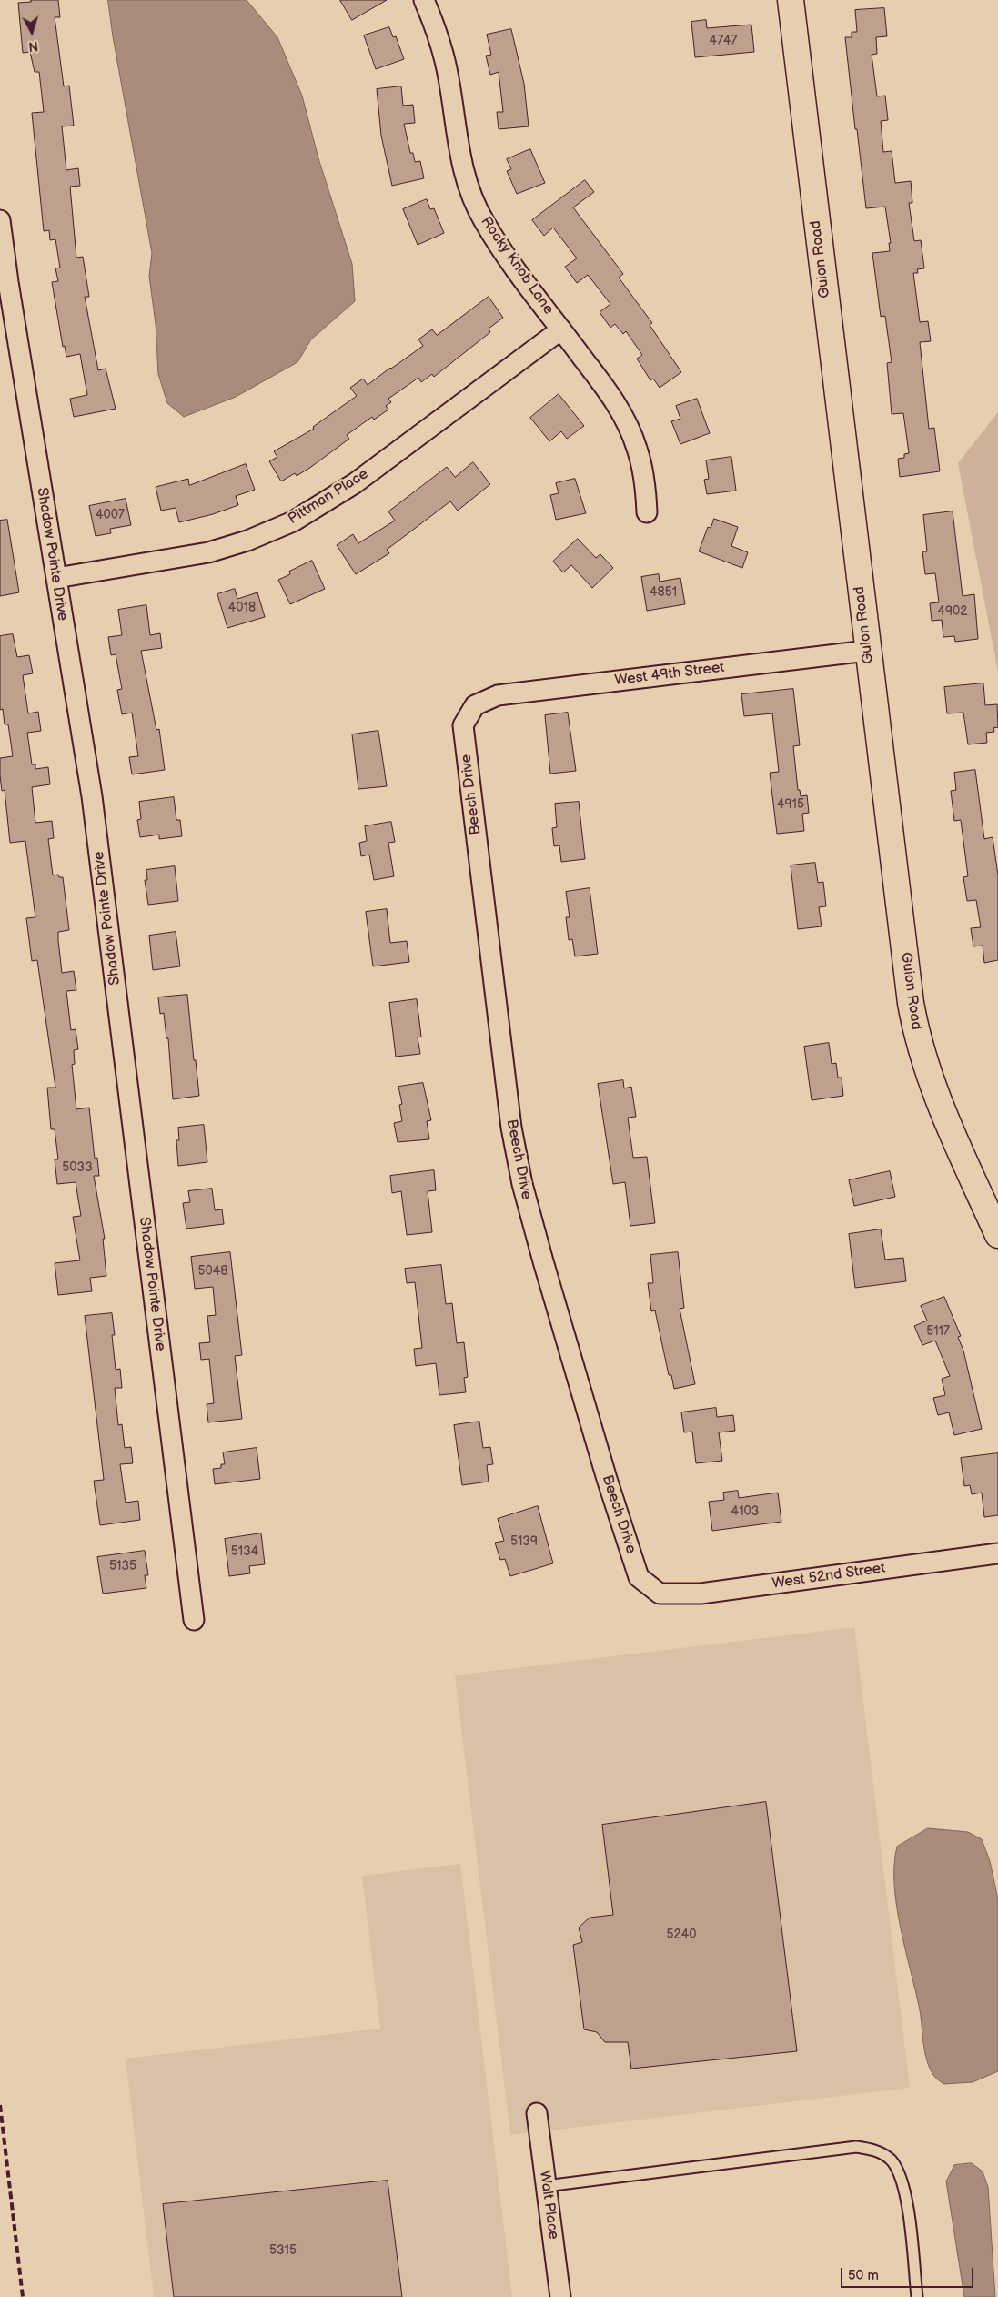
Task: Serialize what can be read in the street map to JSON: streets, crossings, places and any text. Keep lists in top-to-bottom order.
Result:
{
  "streets": {
    "street": [
      "Guion Road",
      "Rocky Knob Lane",
      "Pittman Place",
      "Shadow Pointe Drive",
      "West 49th Street",
      "Beech Drive",
      "West 52nd Street",
      "Walt Place"
    ]
  },
  "crossings": [
    ["Guion Road", "West 49th Street"],
    ["Rocky Knob Lane", "Pittman Place"],
    ["Pittman Place", "Shadow Pointe Drive"],
    ["West 49th Street", "Beech Drive"],
    ["Beech Drive", "West 52nd Street"]
  ],
  "house_numbers": [
    "4747",
    "4007",
    "4851",
    "4018",
    "4902",
    "4915",
    "5033",
    "5048",
    "5117",
    "4103",
    "5139",
    "5134",
    "5135",
    "5240",
    "5315"
  ],
  "scale_bar": "50 m",
  "north": "bottom"
}
